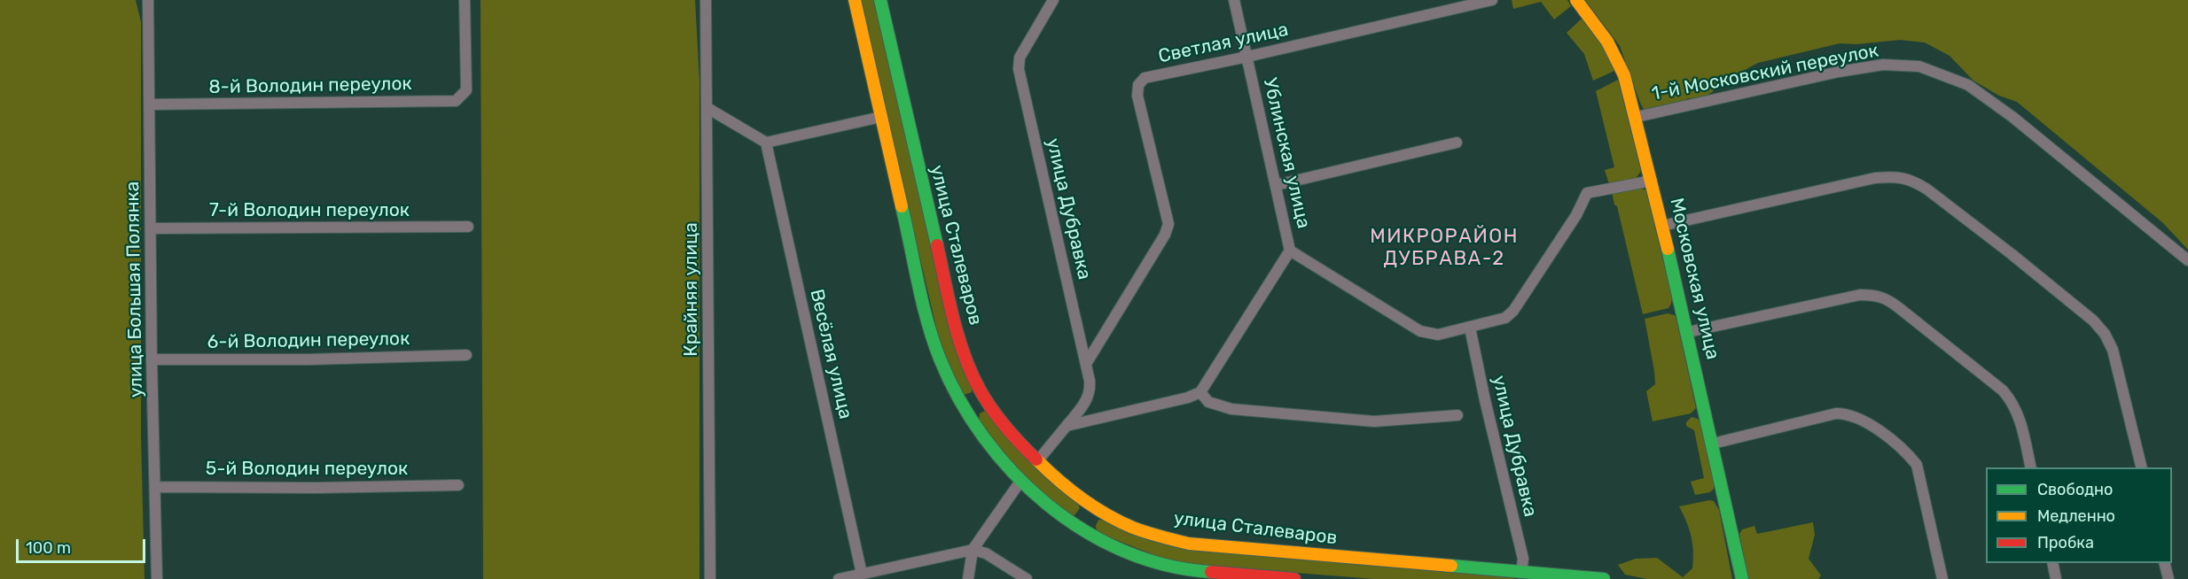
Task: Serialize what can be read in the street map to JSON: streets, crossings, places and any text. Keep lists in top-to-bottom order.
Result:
{
  "streets": {
    "main road": ["улица Сталеваров", "Московская улица"],
    "street": [
      "Светлая улица",
      "1-й Московский переулок",
      "8-й Володин переулок",
      "Ублинская улица",
      "улица Дубравка",
      "7-й Володин переулок",
      "улица Большая Полянка",
      "Крайняя улица",
      "6-й Володин переулок",
      "Весёлая улица",
      "5-й Володин переулок"
    ]
  },
  "crossings": [
    ["Светлая улица", "Ублинская улица"],
    ["Светлая улица", "улица Дубравка"],
    ["1-й Московский переулок", "Московская улица"],
    ["8-й Володин переулок", "улица Большая Полянка"],
    ["улица Дубравка", "улица Сталеваров"],
    ["7-й Володин переулок", "улица Большая Полянка"],
    ["улица Большая Полянка", "6-й Володин переулок"],
    ["улица Большая Полянка", "5-й Володин переулок"]
  ],
  "districts": ["МИКРОРАЙОН ДУБРАВА-2"],
  "legend": ["Свободно", "Медленно", "Пробка"],
  "scale_bar": "100 m"
}
